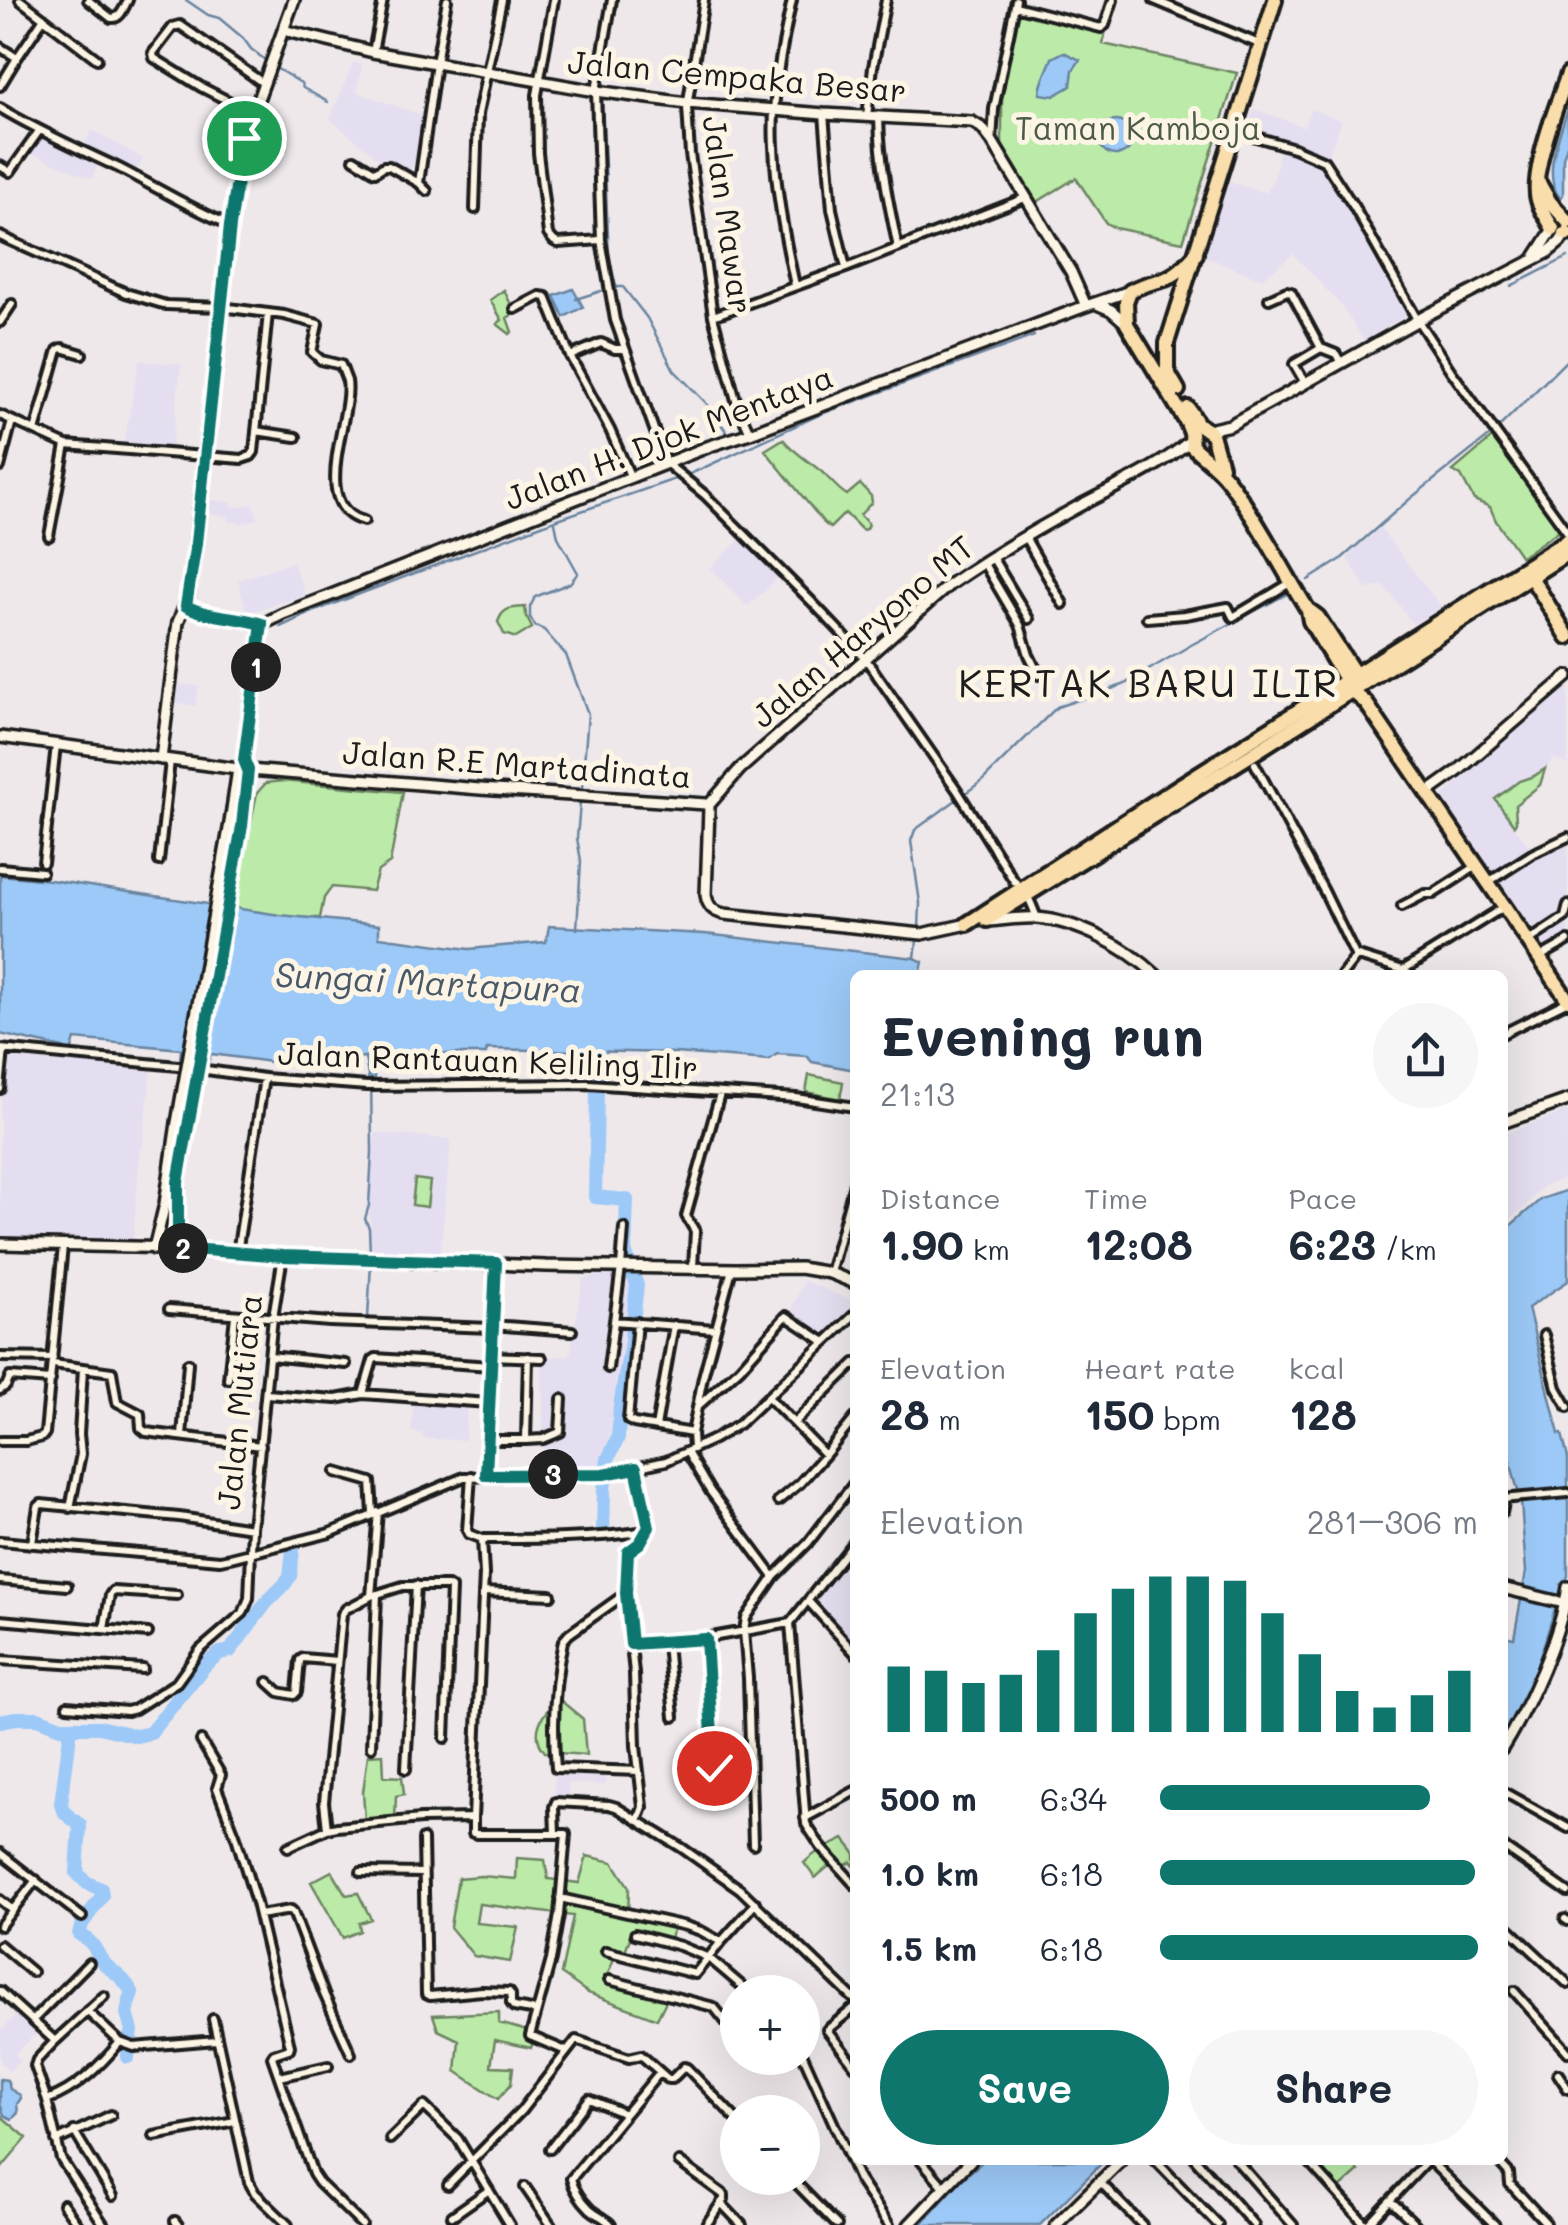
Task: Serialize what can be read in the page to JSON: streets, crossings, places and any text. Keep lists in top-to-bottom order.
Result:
{
  "streets": {
    "street": [
      "Jalan Cempaka Besar",
      "Jalan Mawar",
      "Jalan H. Djok Mentaya",
      "Jalan Haryono MT",
      "Jalan R.E Martadinata",
      "Jalan Rantauan Keliling Ilir",
      "Jalan Mutiara"
    ]
  },
  "crossings": [
    ["Jalan Cempaka Besar", "Jalan Mawar"],
    ["Jalan Mawar", "Jalan H. Djok Mentaya"],
    ["Jalan Haryono MT", "Jalan R.E Martadinata"]
  ],
  "districts": ["KERTAK BARU ILIR"],
  "water": ["Sungai Martapura"],
  "parks": ["Taman Kamboja"],
  "page": {
    "pins": ["1", "2", "3"],
    "heading": ["Evening run", "21:13"],
    "stats": [
      ["Distance", "1.90 km"],
      ["Time", "12:08"],
      ["Pace", "6:23 /km"],
      ["Elevation", "28 m"],
      ["Heart rate", "150 bpm"],
      ["kcal", "128"]
    ],
    "chart": ["Elevation", "281–306 m"],
    "list": [
      {
        "name": "500 m",
        "note": "6:34"
      },
      {
        "name": "1.0 km",
        "note": "6:18"
      },
      {
        "name": "1.5 km",
        "note": "6:18"
      }
    ],
    "map_buttons": ["+", "−"],
    "buttons": ["Save", "Share"]
  }
}
